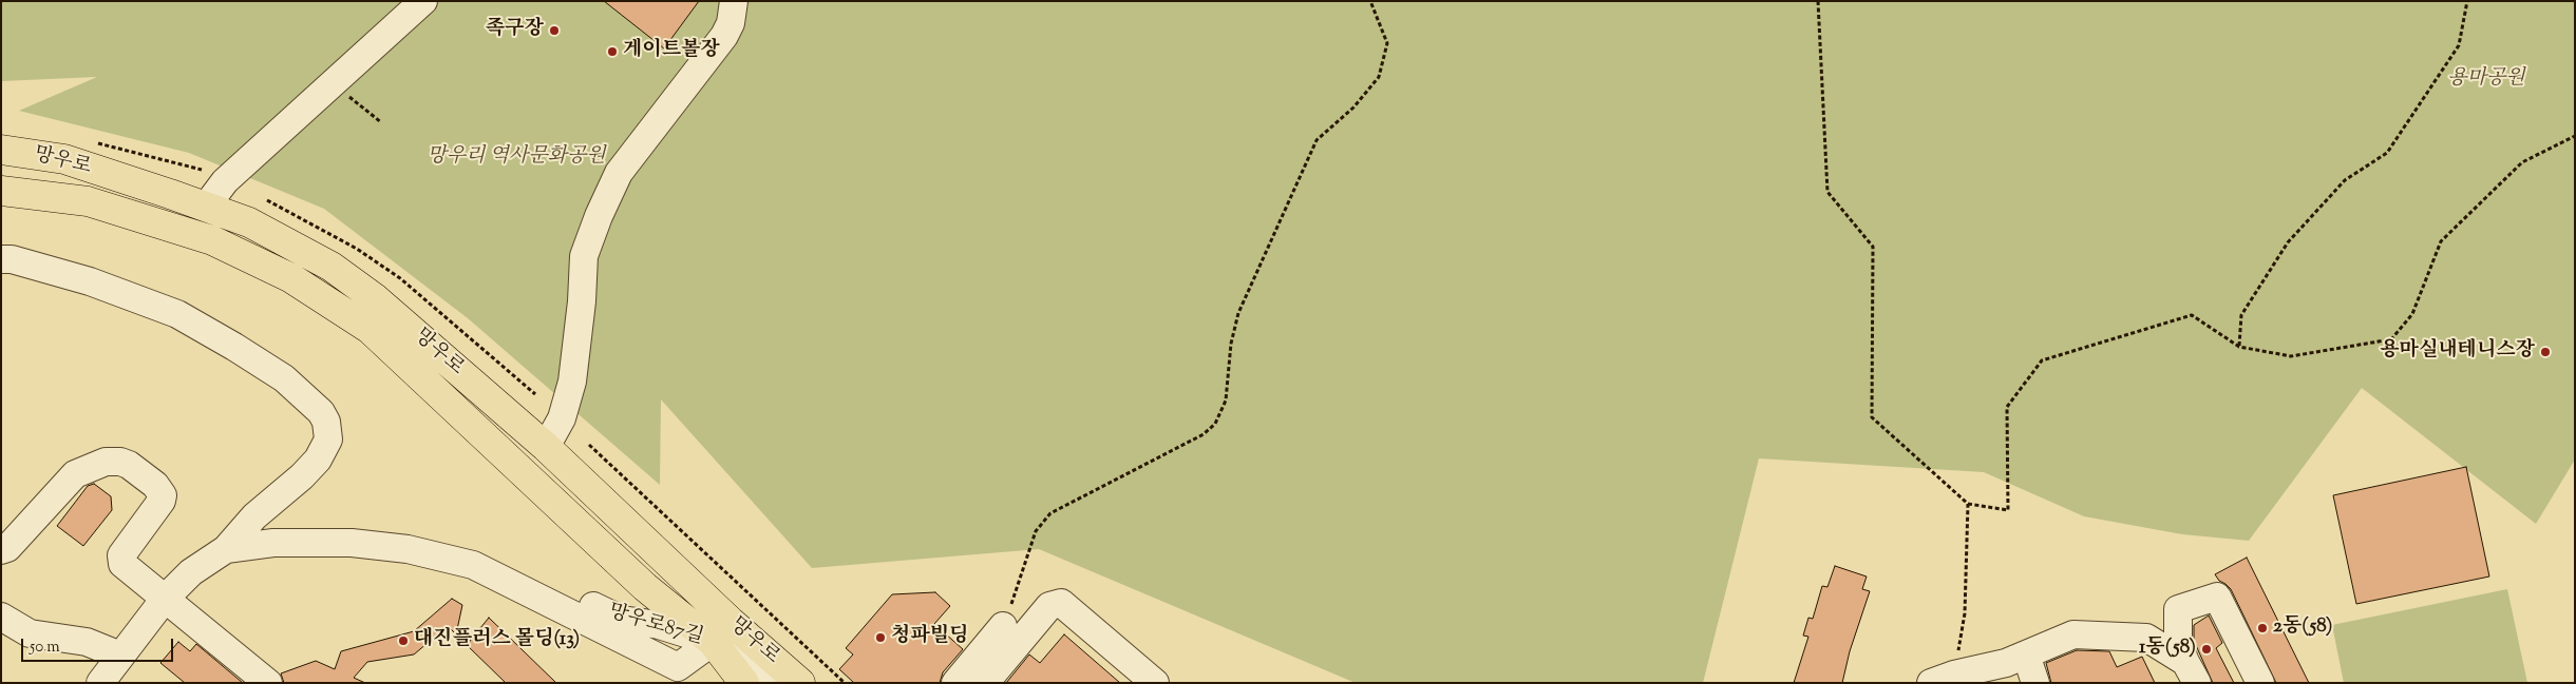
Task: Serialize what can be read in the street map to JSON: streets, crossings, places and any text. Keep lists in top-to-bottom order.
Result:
{
  "streets": {
    "main road": ["망우로"],
    "street": ["망우로87길"]
  },
  "crossings": [
    ["망우로", "망우로87길"]
  ],
  "parks": ["용마공원", "망우리 역사문화공원"],
  "places": [
    "족구장",
    "게이트볼장",
    "용마실내테니스장",
    "2동(58)",
    "청파빌딩",
    "대진플러스 몰딩(13)",
    "1동(58)"
  ],
  "scale_bar": "50 m"
}
